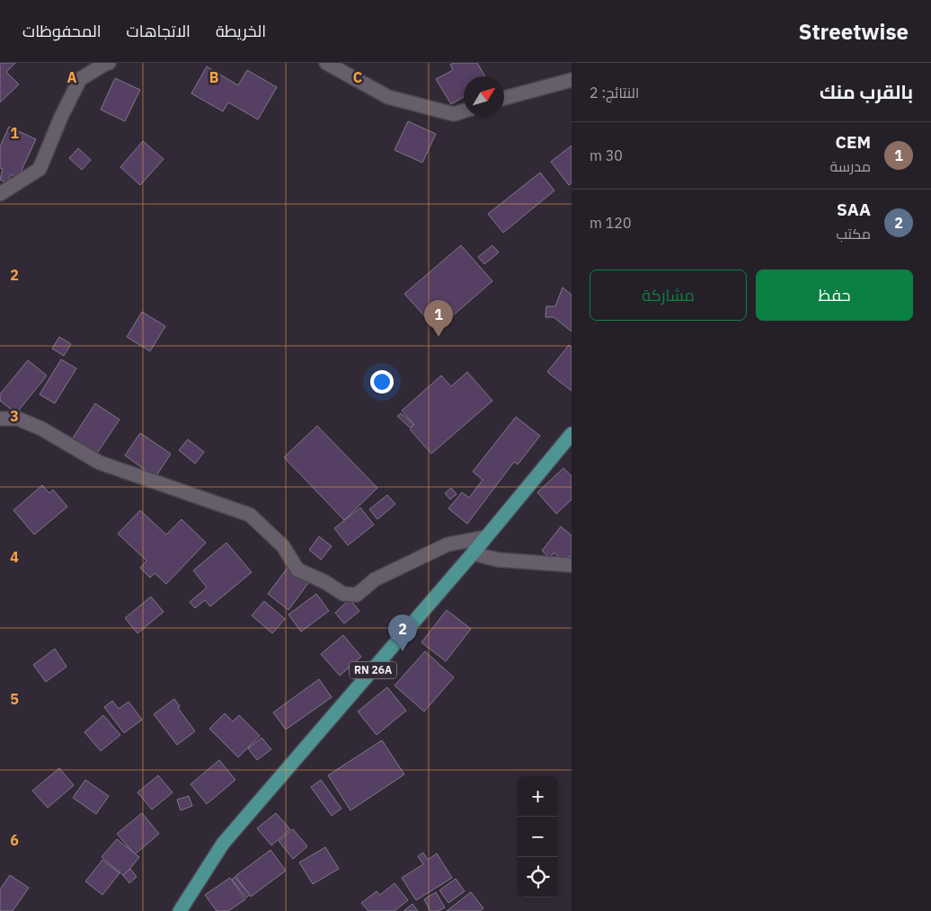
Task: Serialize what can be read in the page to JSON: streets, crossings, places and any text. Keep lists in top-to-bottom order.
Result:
{
  "streets": {
    "main road": ["RN 26A"]
  },
  "north": "top right",
  "page": {
    "header": "Streetwise",
    "nav": ["الخريطة", "الاتجاهات", "المحفوظات"],
    "heading": ["بالقرب منك", "النتائج: 2"],
    "list": [
      {
        "mark": "1",
        "name": "CEM",
        "note": "مدرسة",
        "value": "30 m"
      },
      {
        "mark": "2",
        "name": "SAA",
        "note": "مكتب",
        "value": "120 m"
      }
    ],
    "buttons": ["حفظ", "مشاركة"],
    "pins": ["1", "2"],
    "map_buttons": ["+", "−"]
  },
  "grid": {
    "columns": ["A", "B", "C"],
    "rows": [
      "1",
      "2",
      "3",
      "4",
      "5",
      "6"
    ]
  }
}
